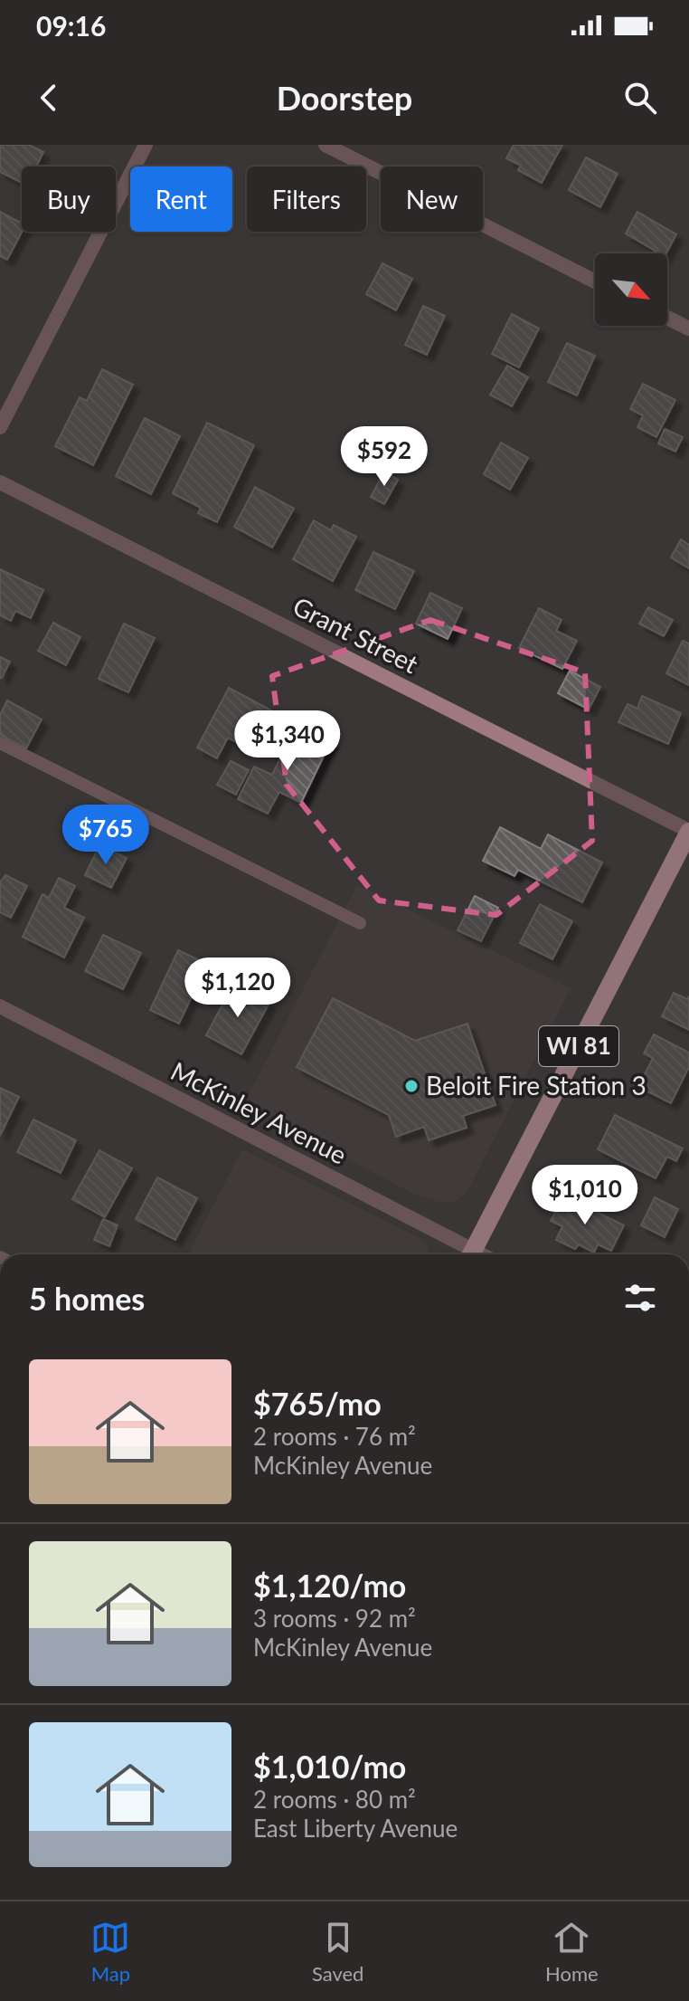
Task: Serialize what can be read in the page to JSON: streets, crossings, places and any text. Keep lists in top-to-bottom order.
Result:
{
  "streets": {
    "main road": ["WI 81"],
    "street": ["Grant Street", "McKinley Avenue"]
  },
  "crossings": [
    ["Grant Street", "WI 81"]
  ],
  "places": ["Beloit Fire Station 3"],
  "north": "bottom right",
  "page": {
    "status": "09:16",
    "header": "Doorstep",
    "chip": [
      "Buy",
      "Rent",
      "Filters",
      "New"
    ],
    "price": [
      "$592",
      "$1,340",
      "$765",
      "$1,120",
      "$1,010"
    ],
    "heading": "5 homes",
    "list": [
      {
        "name": "$765/mo",
        "note": "2 rooms · 76 m² · McKinley Avenue"
      },
      {
        "name": "$1,120/mo",
        "note": "3 rooms · 92 m² · McKinley Avenue"
      },
      {
        "name": "$1,010/mo",
        "note": "2 rooms · 80 m² · East Liberty Avenue"
      }
    ],
    "tabs": ["Map", "Saved", "Home"]
  }
}
